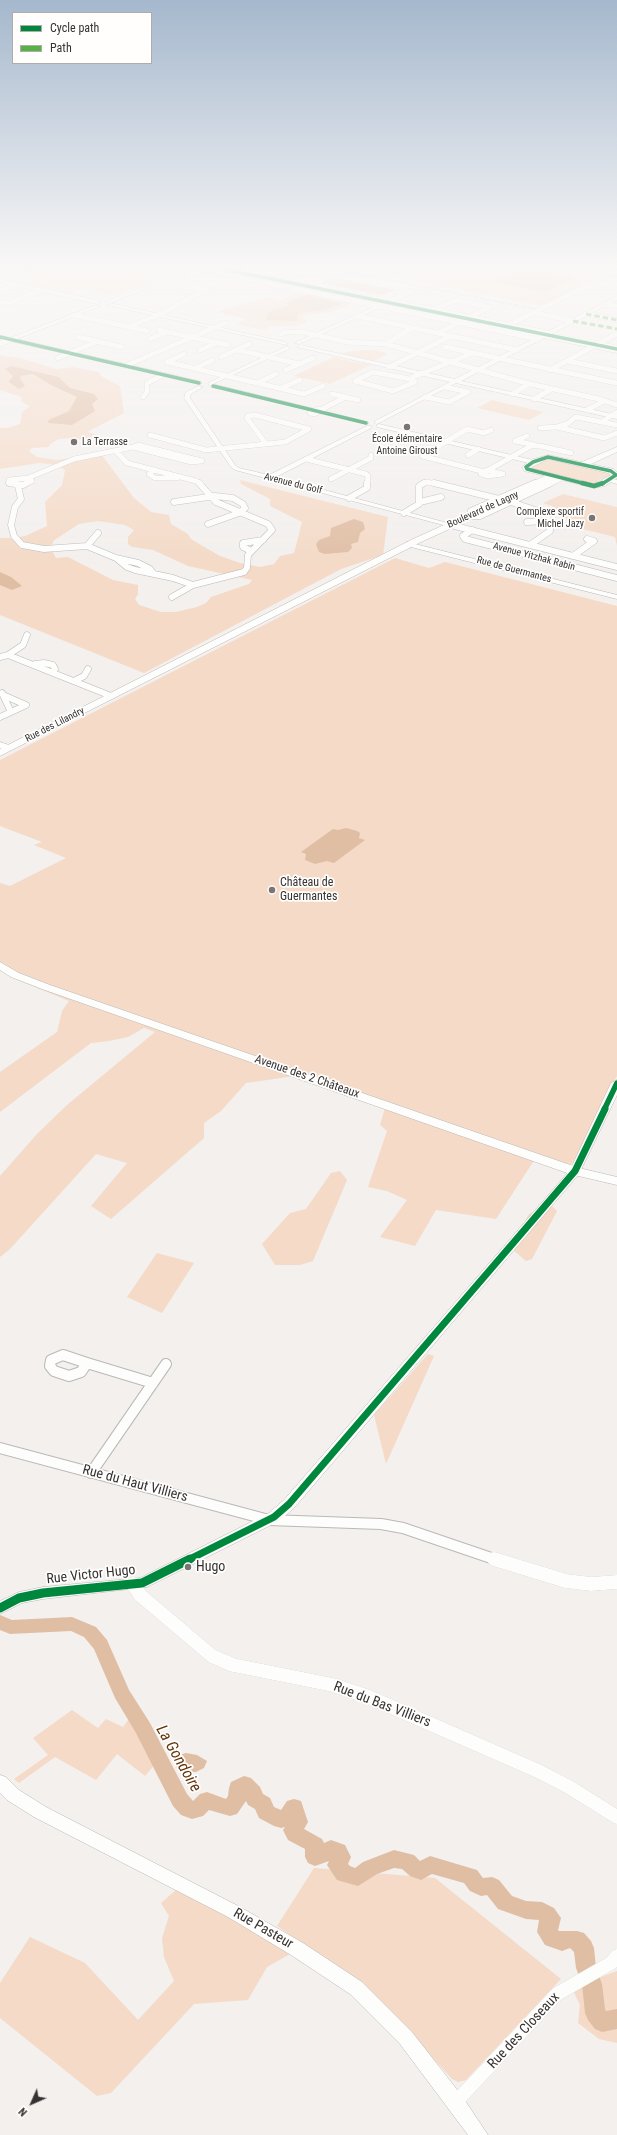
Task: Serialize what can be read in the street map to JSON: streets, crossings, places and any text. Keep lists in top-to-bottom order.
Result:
{
  "streets": {
    "main road": ["Boulevard de Lagny", "Rue des Lilandry", "Avenue des 2 Châteaux"],
    "street": [
      "Avenue du Golf",
      "Avenue Yitzhak Rabin",
      "Rue de Guermantes",
      "Rue du Haut Villiers",
      "Rue Victor Hugo",
      "Rue du Bas Villiers",
      "Rue Pasteur",
      "Rue des Closeaux"
    ]
  },
  "crossings": [
    ["Avenue du Golf", "Boulevard de Lagny"],
    ["Avenue du Golf", "Avenue Yitzhak Rabin"],
    ["Boulevard de Lagny", "Avenue Yitzhak Rabin"],
    ["Boulevard de Lagny", "Rue de Guermantes"],
    ["Boulevard de Lagny", "Rue des Lilandry"],
    ["Avenue des 2 Châteaux", "Rue Victor Hugo"],
    ["Rue du Haut Villiers", "Rue Victor Hugo"],
    ["Rue Victor Hugo", "Rue du Bas Villiers"],
    ["Rue Pasteur", "Rue des Closeaux"]
  ],
  "water": ["La Gondoire"],
  "places": [
    "École élémentaire Antoine Giroust",
    "La Terrasse",
    "Complexe sportif Michel Jazy",
    "Château de Guermantes",
    "Hugo"
  ],
  "legend": ["Cycle path", "Path"],
  "north": "bottom left"
}
